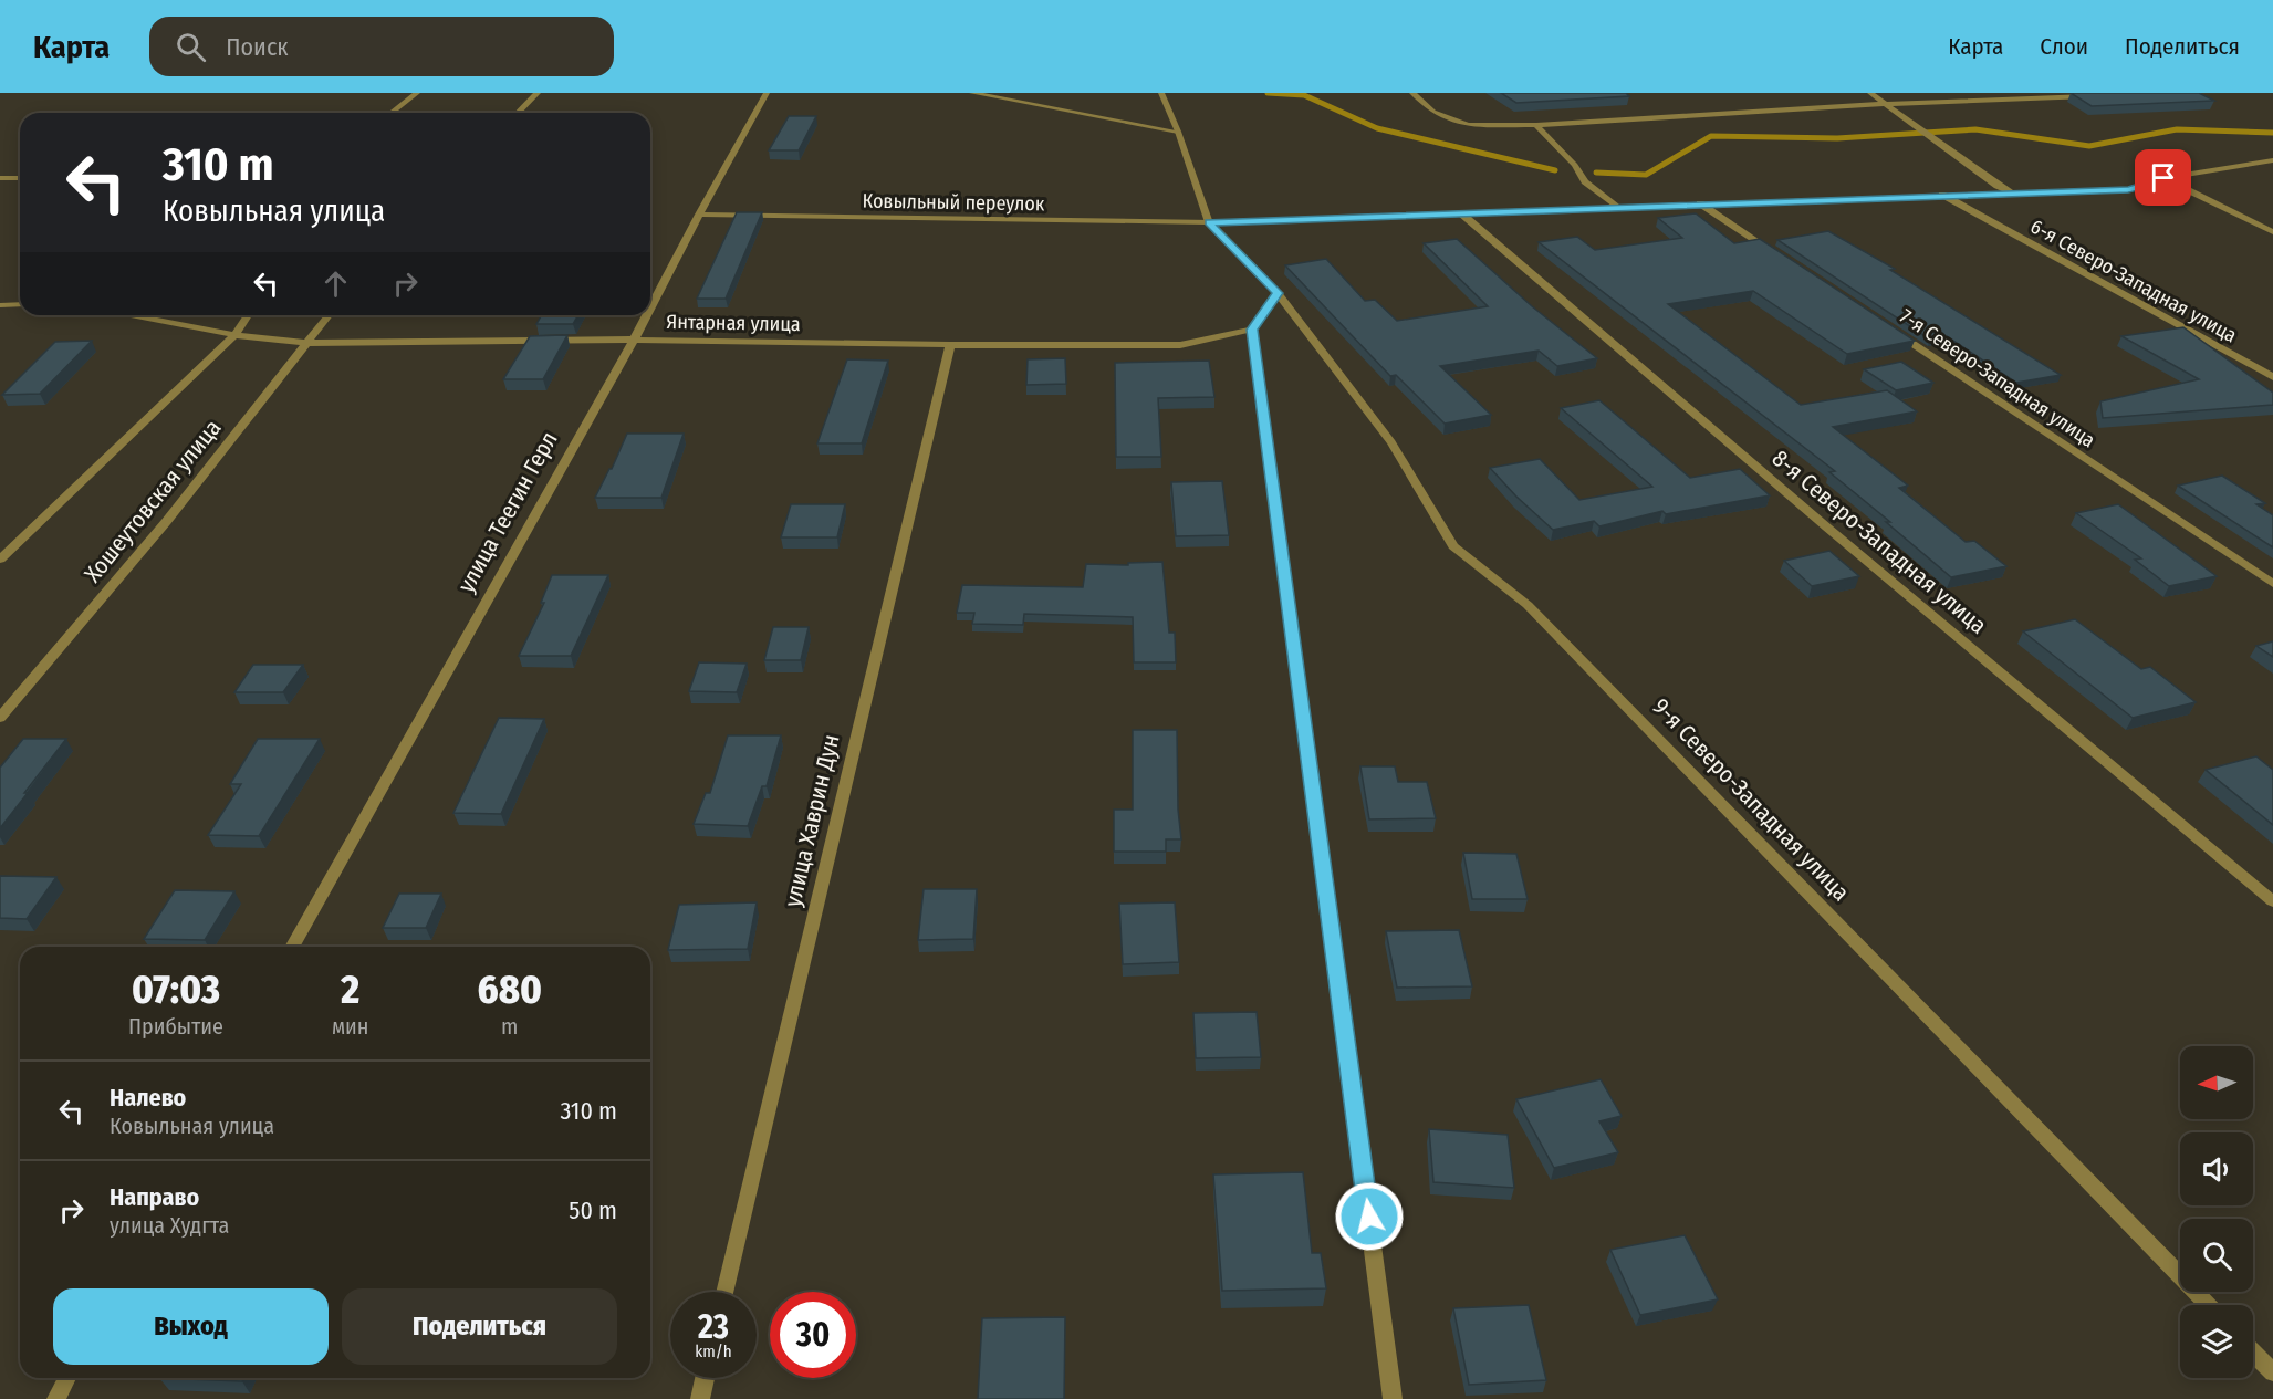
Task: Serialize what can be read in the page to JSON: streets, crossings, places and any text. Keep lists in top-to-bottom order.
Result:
{
  "streets": {
    "street": [
      "Ковыльный переулок",
      "6-я Северо-Западная улица",
      "Янтарная улица",
      "7-я Северо-Западная улица",
      "Хошеутовская улица",
      "улица Теегин Герл",
      "8-я Северо-Западная улица",
      "9-я Северо-Западная улица",
      "улица Хаврин Дун"
    ]
  },
  "crossings": [
    ["Ковыльный переулок", "6-я Северо-Западная улица"],
    ["Ковыльный переулок", "улица Теегин Герл"],
    ["Ковыльный переулок", "8-я Северо-Западная улица"],
    ["Ковыльный переулок", "9-я Северо-Западная улица"],
    ["Янтарная улица", "Хошеутовская улица"],
    ["Янтарная улица", "улица Теегин Герл"],
    ["Янтарная улица", "улица Хаврин Дун"]
  ],
  "north": "left",
  "page": {
    "header": "Карта",
    "search": "Поиск",
    "nav": ["Карта", "Слои", "Поделиться"],
    "turn": ["310 m", "Ковыльная улица"],
    "eta": [
      "07:03",
      "Прибытие",
      "2",
      "мин",
      "680",
      "m"
    ],
    "list": [
      {
        "name": "Налево",
        "note": "Ковыльная улица",
        "value": "310 m"
      },
      {
        "name": "Направо",
        "note": "улица Худгта",
        "value": "50 m"
      }
    ],
    "buttons": ["Выход", "Поделиться"],
    "speed": "23 km/h",
    "limit": "30"
  }
}
